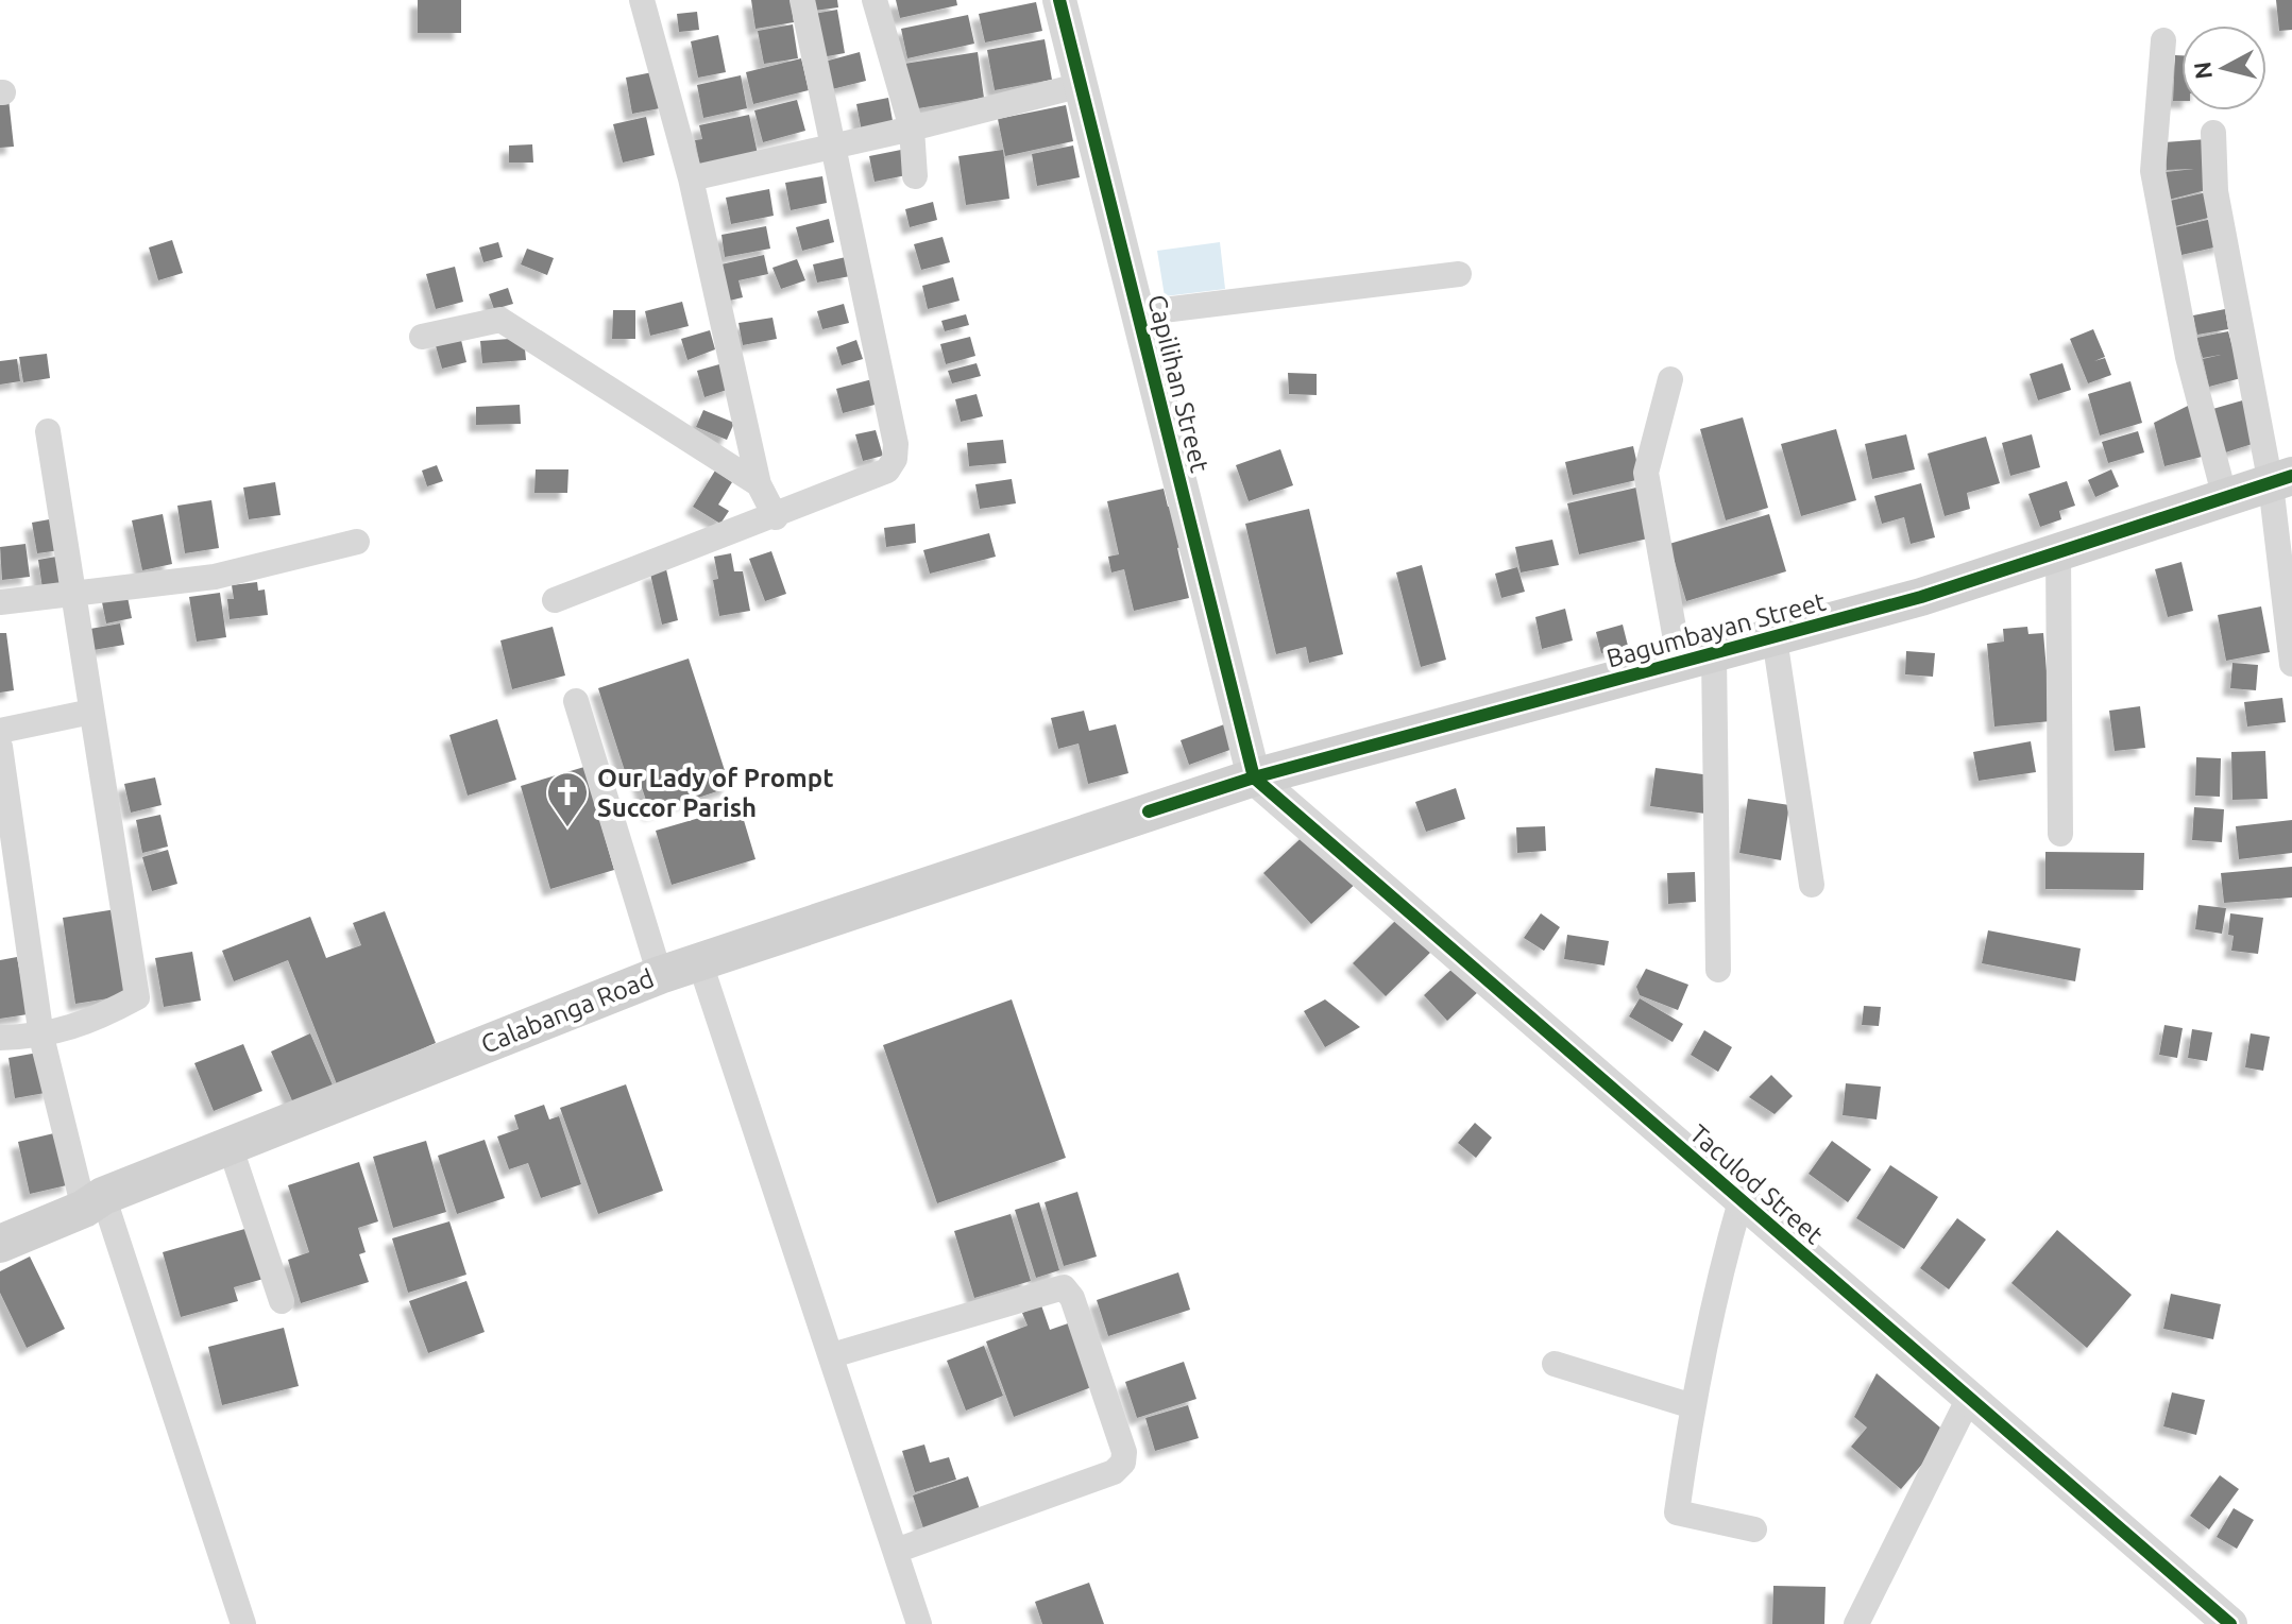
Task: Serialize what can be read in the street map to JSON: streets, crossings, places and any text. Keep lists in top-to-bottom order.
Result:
{
  "streets": {
    "main road": ["Bagumbayan Street", "Calabanga Road"],
    "street": ["Capilihan Street", "Taculod Street"]
  },
  "crossings": [
    ["Capilihan Street", "Bagumbayan Street"],
    ["Capilihan Street", "Taculod Street"],
    ["Bagumbayan Street", "Calabanga Road"],
    ["Bagumbayan Street", "Taculod Street"]
  ],
  "places": {
    "church": ["Our Lady of Prompt Succor Parish"]
  },
  "north": "left"
}
